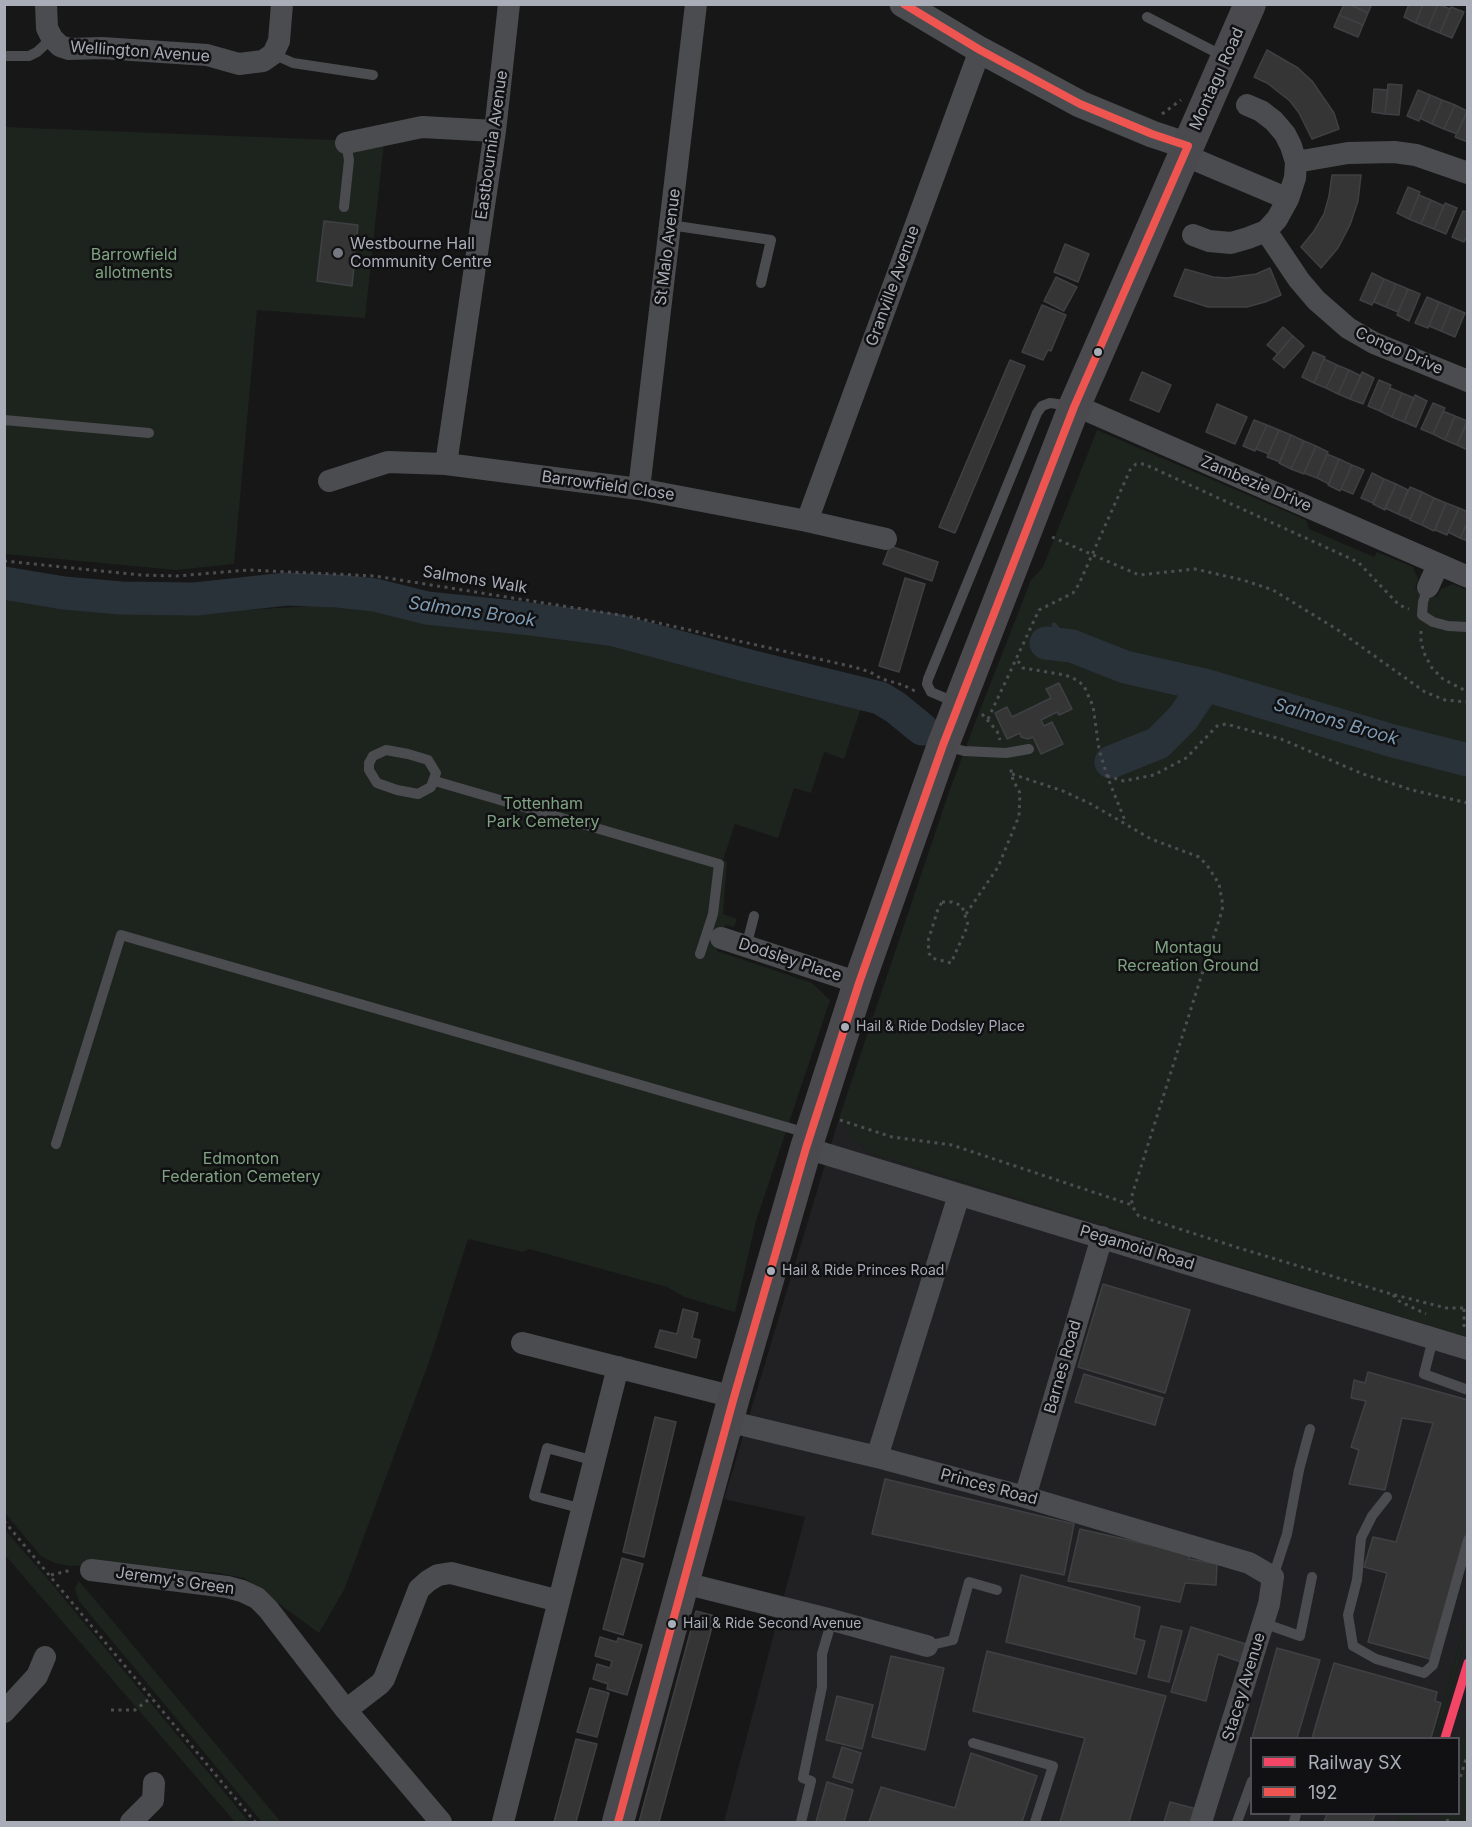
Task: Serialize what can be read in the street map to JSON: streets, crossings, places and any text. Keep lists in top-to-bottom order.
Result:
{
  "streets": {
    "main road": ["Montagu Road"],
    "street": [
      "Wellington Avenue",
      "Eastbournia Avenue",
      "St Malo Avenue",
      "Granville Avenue",
      "Congo Drive",
      "Zambezie Drive",
      "Barrowfield Close",
      "Dodsley Place",
      "Pegamoid Road",
      "Barnes Road",
      "Princes Road",
      "Jeremy's Green",
      "Stacey Avenue"
    ],
    "path": ["Salmons Walk"]
  },
  "crossings": [
    ["Montagu Road", "Zambezie Drive"],
    ["Montagu Road", "Dodsley Place"],
    ["Montagu Road", "Pegamoid Road"],
    ["Montagu Road", "Princes Road"],
    ["Eastbournia Avenue", "Barrowfield Close"],
    ["St Malo Avenue", "Barrowfield Close"],
    ["Granville Avenue", "Barrowfield Close"],
    ["Pegamoid Road", "Barnes Road"],
    ["Barnes Road", "Princes Road"],
    ["Princes Road", "Stacey Avenue"]
  ],
  "water": ["Salmons Brook"],
  "parks": [
    "Barrowfield allotments",
    "Tottenham Park Cemetery",
    "Montagu Recreation Ground",
    "Edmonton Federation Cemetery"
  ],
  "places": [
    "Westbourne Hall Community Centre",
    "Hail & Ride Dodsley Place",
    "Hail & Ride Princes Road",
    "Hail & Ride Second Avenue"
  ],
  "lines": ["transit line 192", "rail line SX"],
  "legend": ["Railway SX", "192"]
}
